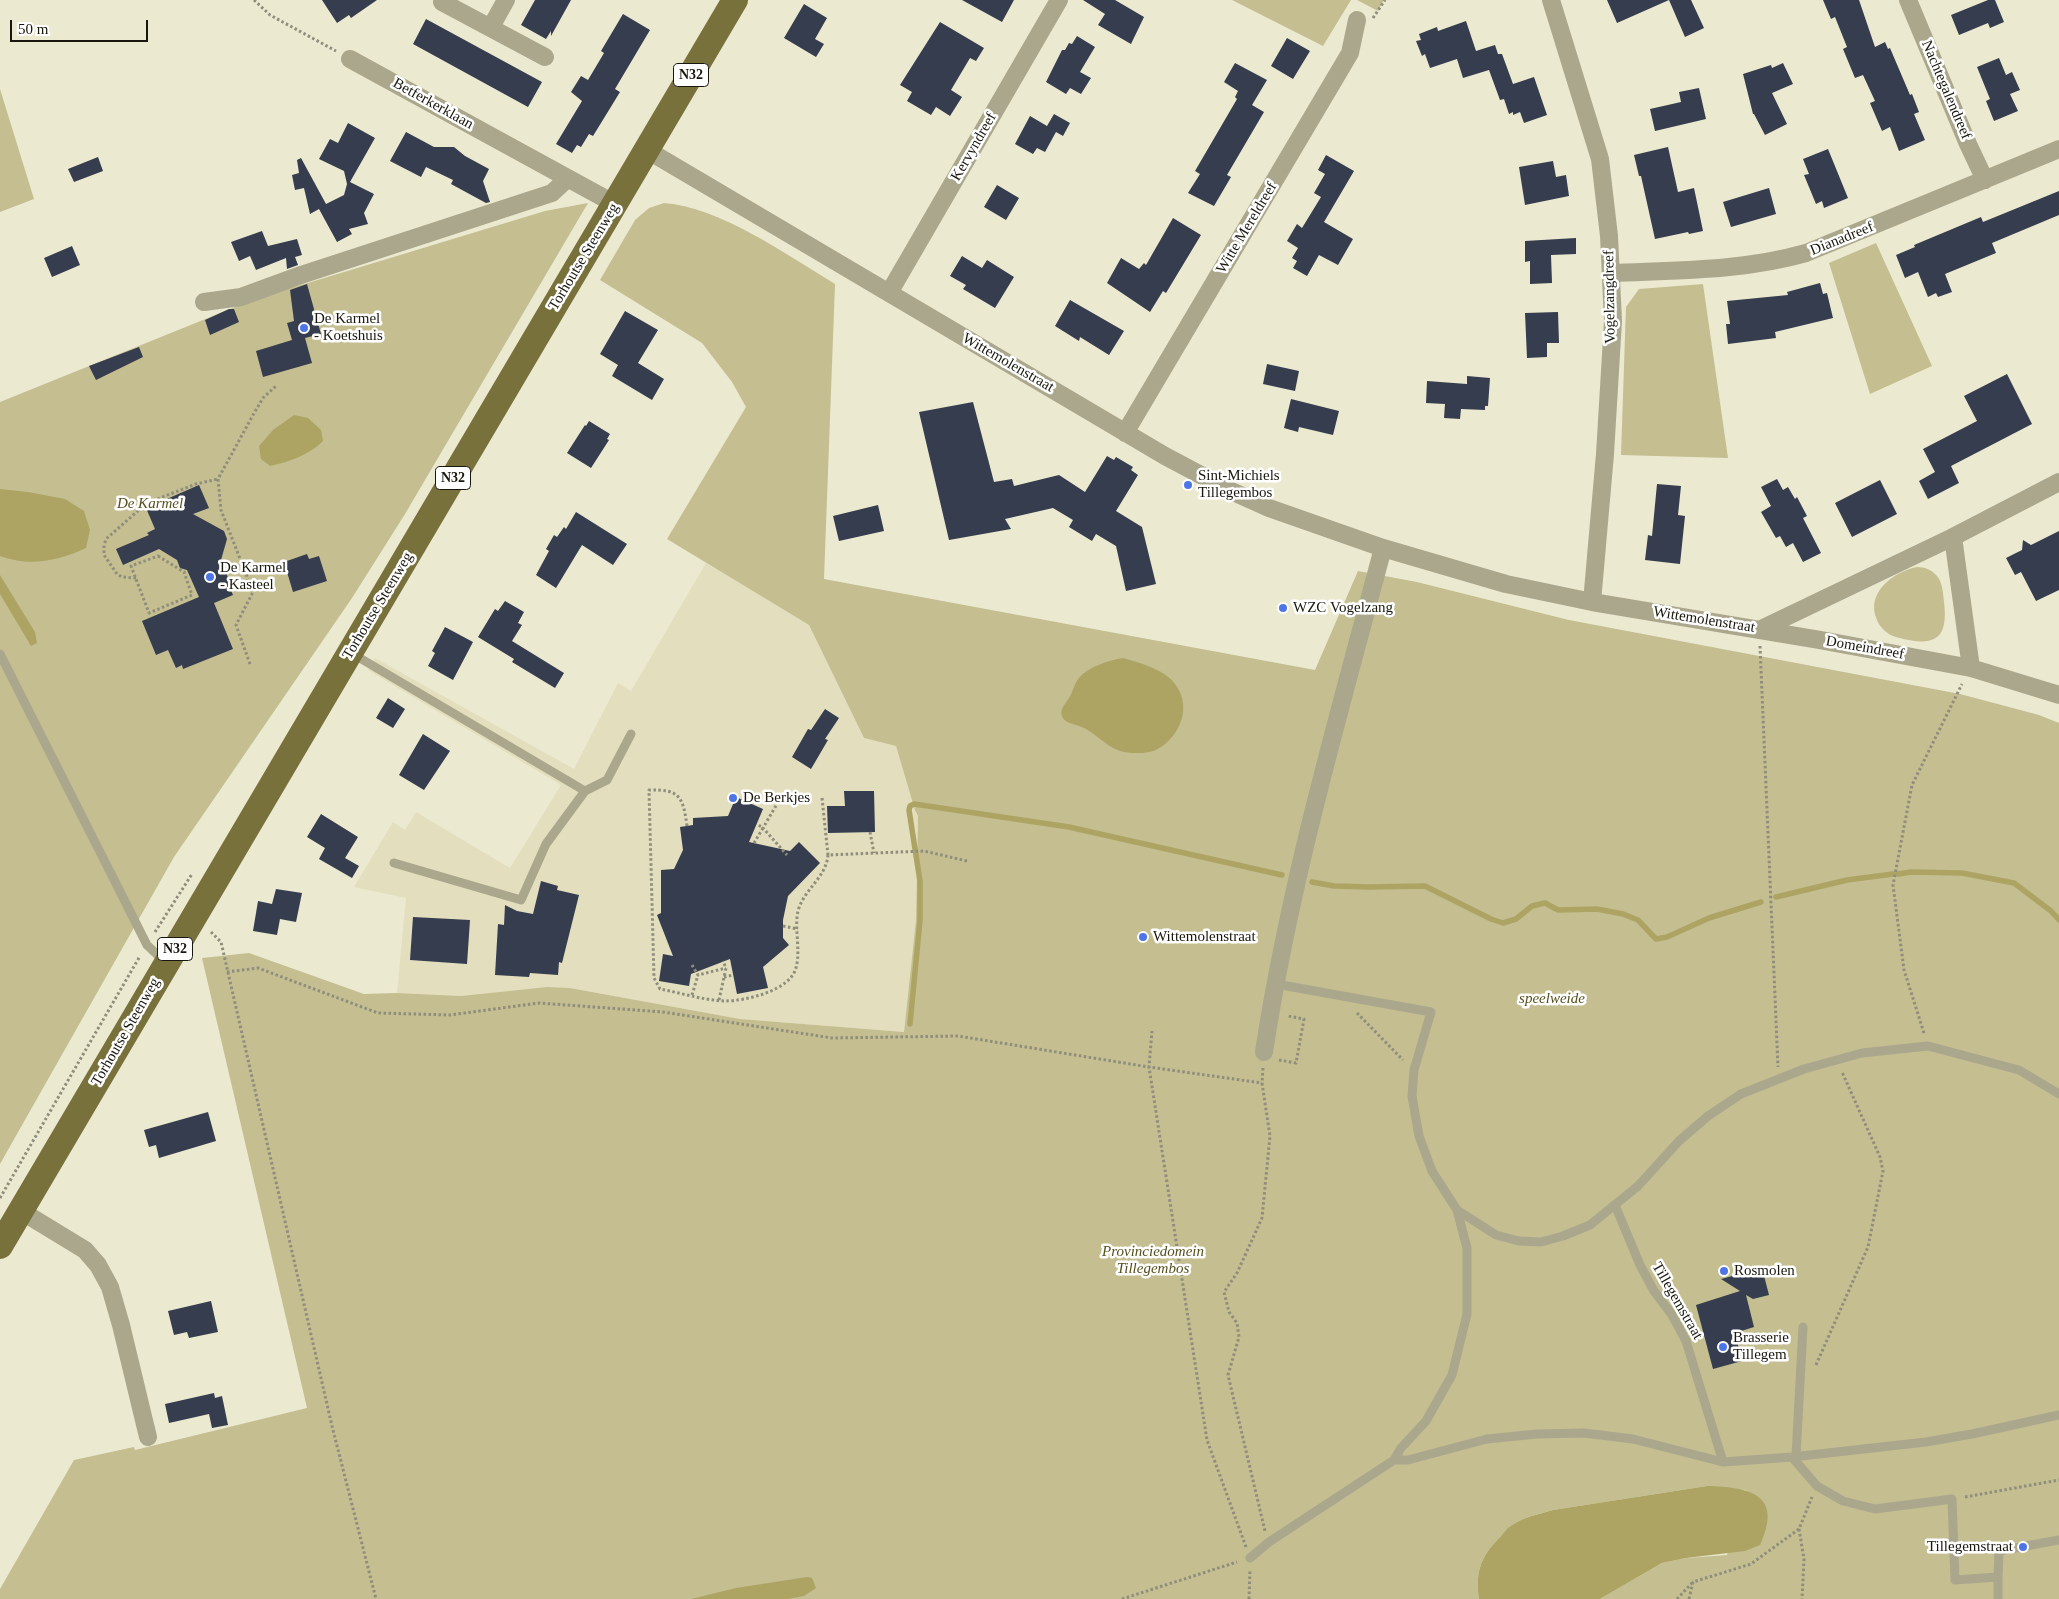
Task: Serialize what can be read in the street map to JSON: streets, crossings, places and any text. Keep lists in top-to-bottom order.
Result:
{
  "streets": {
    "main road": ["N32", "Torhoutse Steenweg"],
    "street": [
      "Nachtegalendreef",
      "Betferkerklaan",
      "Kervyndreef",
      "Witte Mereldreef",
      "Dianadreef",
      "Vogelzangdreef",
      "Wittemolenstraat",
      "Domeindreef"
    ],
    "lane": ["Tillegemstraat"]
  },
  "crossings": [
    ["Nachtegalendreef", "Dianadreef"],
    ["Betferkerklaan", "Torhoutse Steenweg"],
    ["Kervyndreef", "Wittemolenstraat"],
    ["Witte Mereldreef", "Wittemolenstraat"],
    ["Dianadreef", "Vogelzangdreef"],
    ["Torhoutse Steenweg", "Wittemolenstraat"],
    ["Vogelzangdreef", "Wittemolenstraat"],
    ["Wittemolenstraat", "Domeindreef"]
  ],
  "parks": ["De Karmel", "speelweide", "Provinciedomein Tillegembos"],
  "places": [
    "De Karmel - Koetshuis",
    "Sint-Michiels Tillegembos",
    "De Karmel - Kasteel",
    "WZC Vogelzang",
    "De Berkjes",
    "Wittemolenstraat",
    "Rosmolen",
    "Brasserie Tillegem",
    "Tillegemstraat"
  ],
  "scale_bar": "50 m"
}
